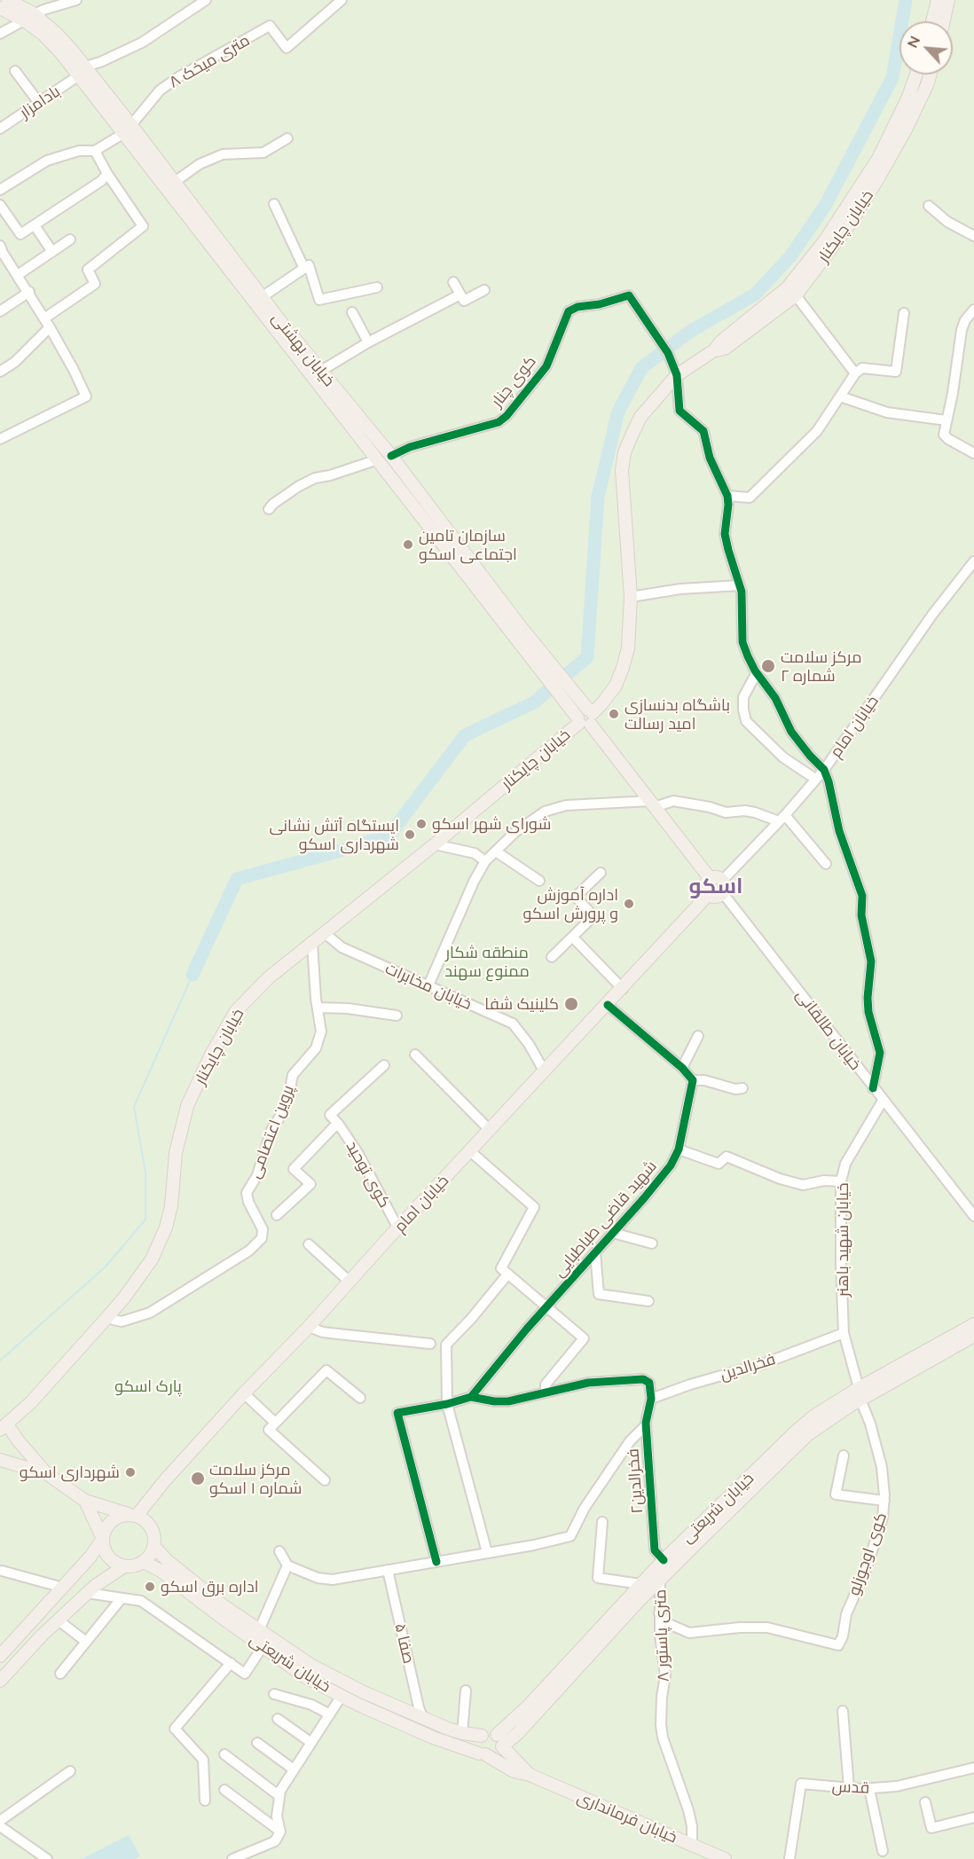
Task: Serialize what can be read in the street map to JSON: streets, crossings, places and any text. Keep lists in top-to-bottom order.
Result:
{
  "streets": {
    "main road": [
      "خیابان چایکنار",
      "خیابان بهشتی",
      "خیابان امام",
      "خیابان شریعتی",
      "خیابان فرمانداری"
    ],
    "street": [
      "۸ متری میخک",
      "بادامزار",
      "کوی چنار",
      "خیابان مخابرات",
      "خیابان طالقانی",
      "پروین اعتصامی",
      "کوی توحید",
      "شهید قاضی طباطبایی",
      "خیابان شهید باهنر",
      "فخرالدین",
      "فخرالدین۲",
      "کوی اوجوزلو",
      "۸ متری پاستور",
      "صفا ۵",
      "قدس"
    ]
  },
  "crossings": [
    ["۸ متری میخک", "خیابان بهشتی"],
    ["بادامزار", "خیابان بهشتی"],
    ["خیابان چایکنار", "خیابان بهشتی"],
    ["خیابان چایکنار", "کوی چنار"],
    ["خیابان چایکنار", "خیابان مخابرات"],
    ["خیابان چایکنار", "پروین اعتصامی"],
    ["خیابان بهشتی", "کوی چنار"],
    ["خیابان امام", "خیابان مخابرات"],
    ["خیابان امام", "خیابان طالقانی"],
    ["خیابان امام", "کوی توحید"],
    ["خیابان امام", "خیابان شریعتی"],
    ["خیابان طالقانی", "خیابان شهید باهنر"],
    ["خیابان شهید باهنر", "فخرالدین"],
    ["خیابان شهید باهنر", "خیابان شریعتی"],
    ["خیابان شهید باهنر", "کوی اوجوزلو"],
    ["فخرالدین", "فخرالدین۲"],
    ["فخرالدین۲", "خیابان شریعتی"],
    ["خیابان شریعتی", "کوی اوجوزلو"],
    ["خیابان شریعتی", "۸ متری پاستور"],
    ["خیابان شریعتی", "صفا ۵"],
    ["خیابان شریعتی", "خیابان فرمانداری"],
    ["کوی اوجوزلو", "۸ متری پاستور"],
    ["۸ متری پاستور", "خیابان فرمانداری"]
  ],
  "districts": ["اسکو"],
  "parks": ["منطقه شکار ممنوع سهند", "پارک اسکو"],
  "places": [
    "سازمان تامین اجتماعی اسکو",
    "مرکز سلامت شماره ۲",
    "باشگاه بدنسازی امید رسالت",
    "شورای شهر اسکو",
    "ایستگاه آتش نشانی شهرداری اسکو",
    "اداره آموزش و پرورش اسکو",
    "کلینیک شفا",
    "شهرداری اسکو",
    "مرکز سلامت شماره ۱ اسکو",
    "اداره برق اسکو"
  ],
  "north": "top left"
}
